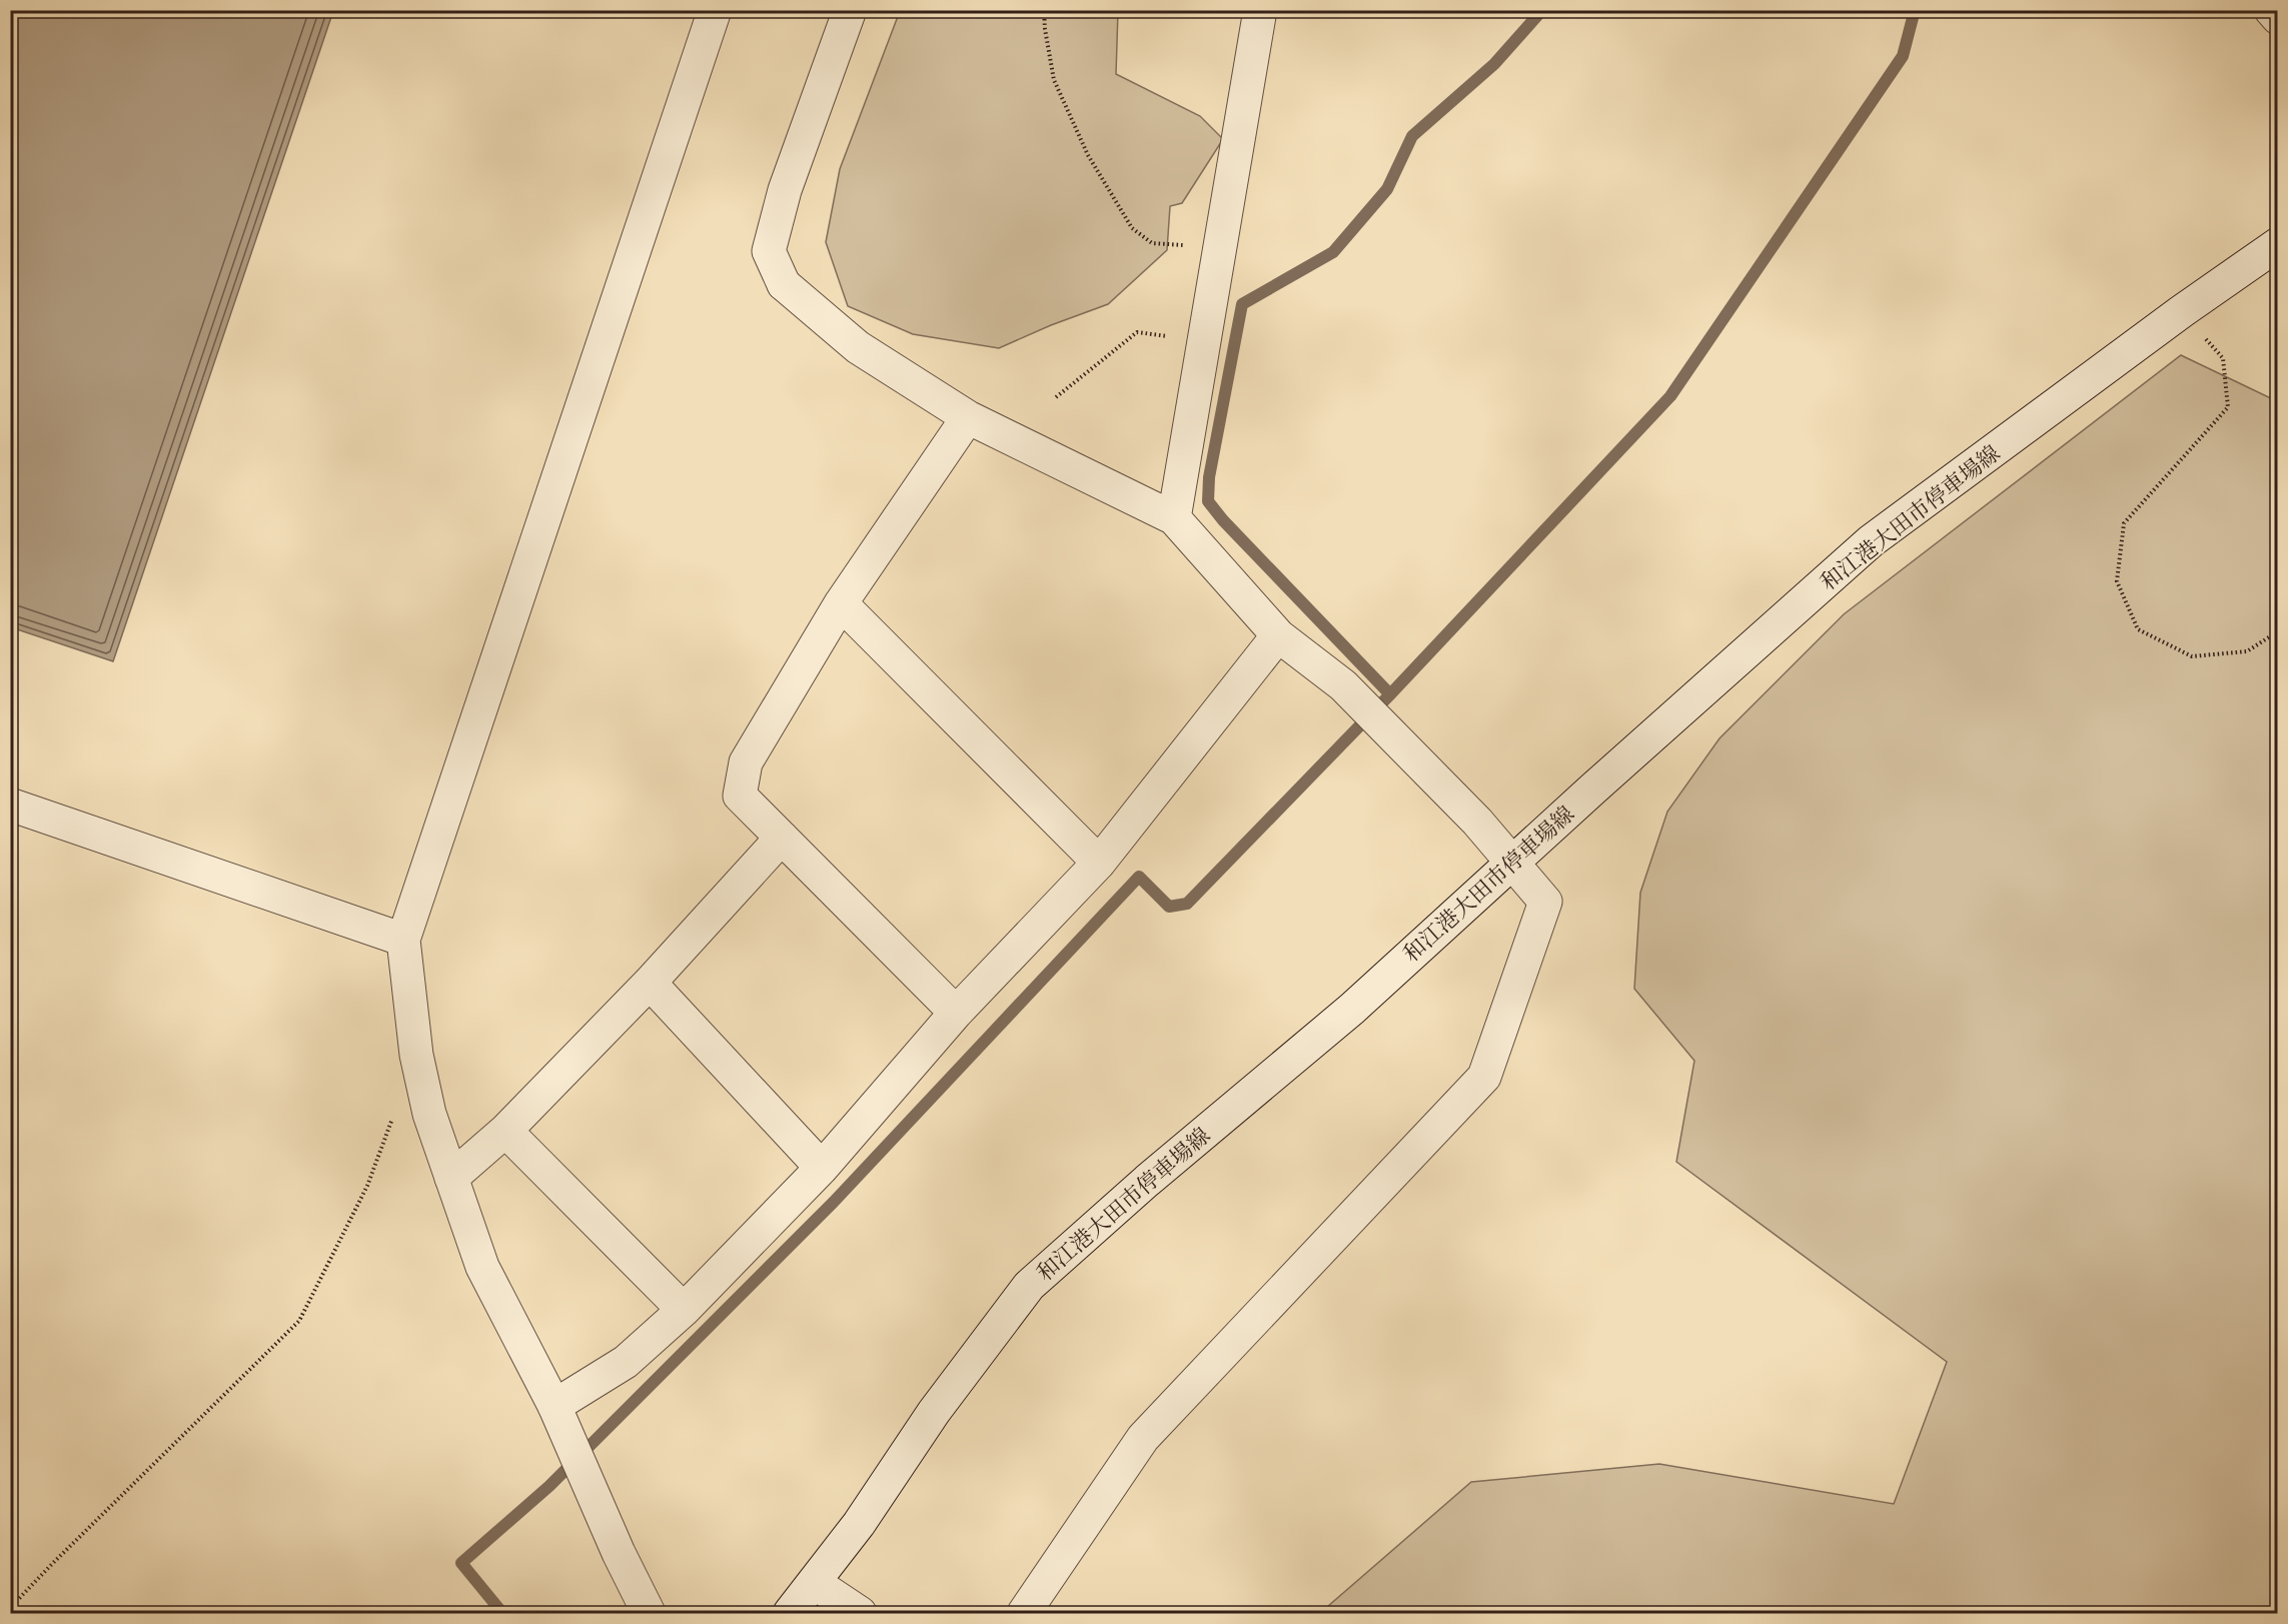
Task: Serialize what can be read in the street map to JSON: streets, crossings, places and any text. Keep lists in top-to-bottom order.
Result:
{
  "streets": {
    "street": ["和江港大田市停車場線"]
  }
}
